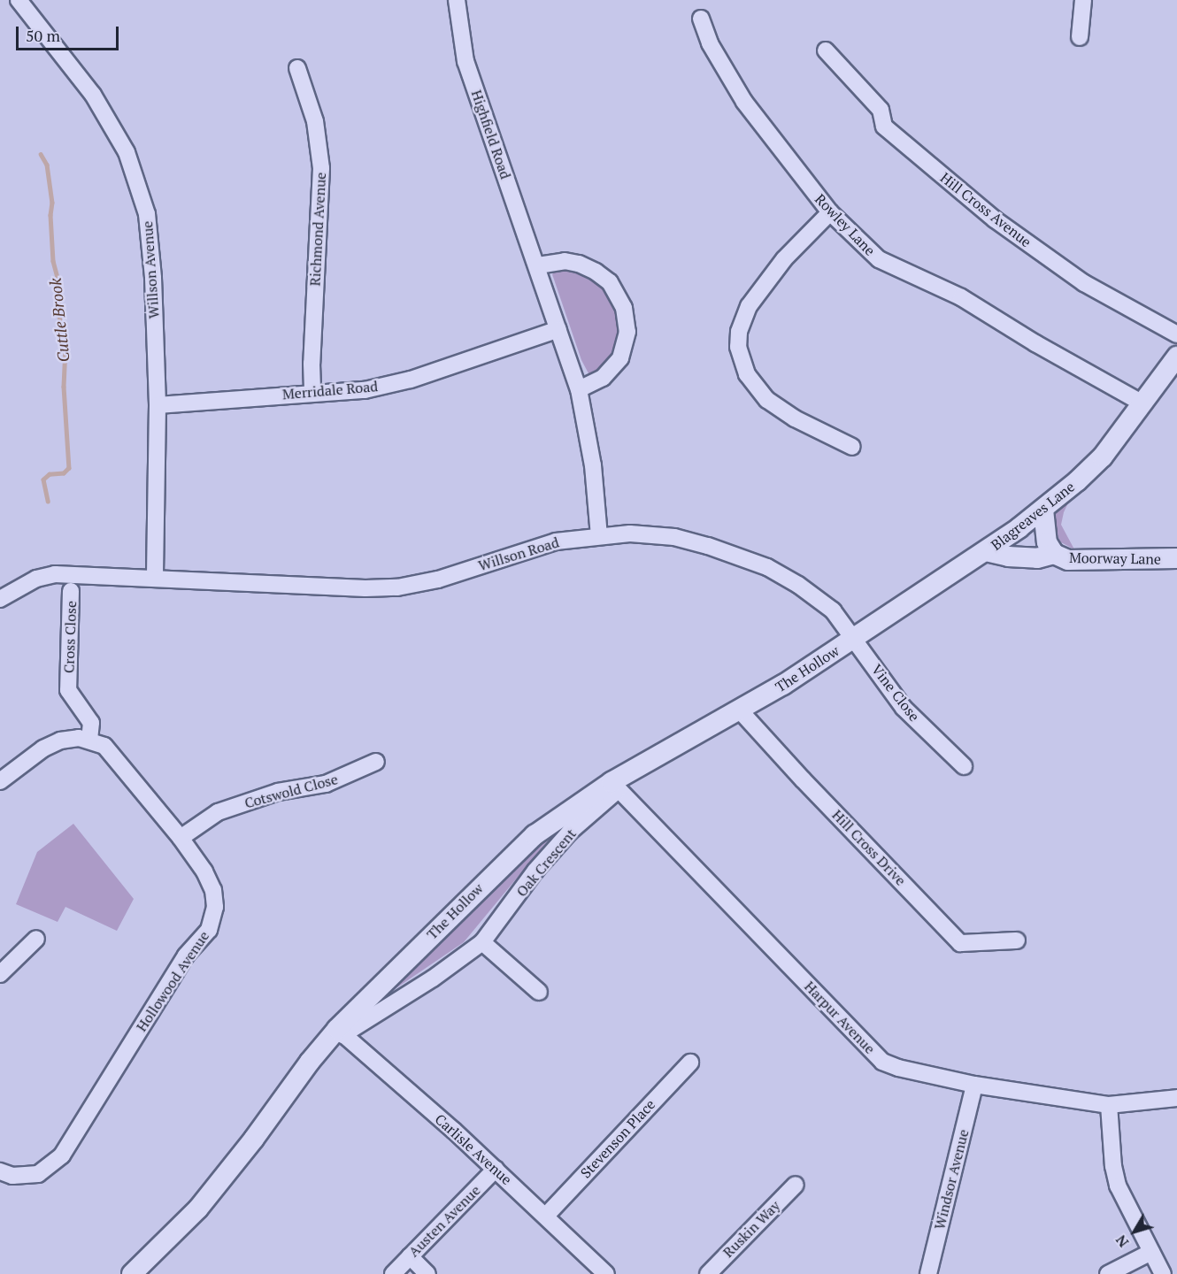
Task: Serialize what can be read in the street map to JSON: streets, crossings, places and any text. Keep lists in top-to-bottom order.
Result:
{
  "streets": {
    "street": [
      "Highfield Road",
      "Hill Cross Avenue",
      "Rowley Lane",
      "Richmond Avenue",
      "Willson Avenue",
      "Merridale Road",
      "Blagreaves Lane",
      "Willson Road",
      "Moorway Lane",
      "Cross Close",
      "The Hollow",
      "Vine Close",
      "Cotswold Close",
      "Hill Cross Drive",
      "Oak Crescent",
      "Hollowood Avenue",
      "Harpur Avenue",
      "Stevenson Place",
      "Carlisle Avenue",
      "Windsor Avenue",
      "Austen Avenue",
      "Ruskin Way"
    ]
  },
  "crossings": [
    ["Highfield Road", "Merridale Road"],
    ["Highfield Road", "Willson Road"],
    ["Rowley Lane", "Blagreaves Lane"],
    ["Richmond Avenue", "Merridale Road"],
    ["Willson Avenue", "Merridale Road"],
    ["Willson Avenue", "Willson Road"],
    ["Blagreaves Lane", "Willson Road"],
    ["Blagreaves Lane", "Moorway Lane"],
    ["Blagreaves Lane", "The Hollow"],
    ["Blagreaves Lane", "Vine Close"],
    ["Willson Road", "The Hollow"],
    ["Willson Road", "Vine Close"],
    ["Cross Close", "Hollowood Avenue"],
    ["The Hollow", "Vine Close"],
    ["The Hollow", "Hill Cross Drive"],
    ["The Hollow", "Oak Crescent"],
    ["The Hollow", "Harpur Avenue"],
    ["The Hollow", "Carlisle Avenue"],
    ["Cotswold Close", "Hollowood Avenue"],
    ["Oak Crescent", "Harpur Avenue"],
    ["Oak Crescent", "Carlisle Avenue"],
    ["Harpur Avenue", "Windsor Avenue"],
    ["Stevenson Place", "Carlisle Avenue"],
    ["Carlisle Avenue", "Austen Avenue"]
  ],
  "water": ["Cuttle Brook"],
  "scale_bar": "50 m",
  "north": "bottom left"
}
